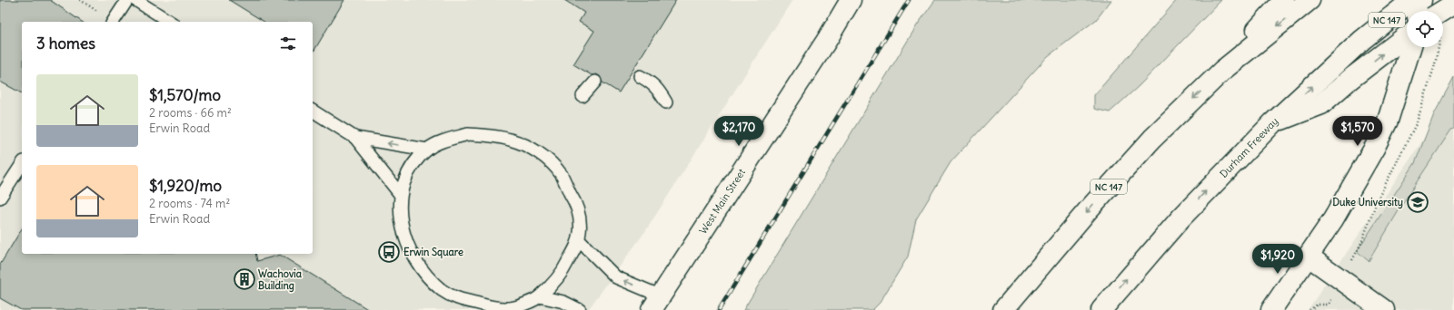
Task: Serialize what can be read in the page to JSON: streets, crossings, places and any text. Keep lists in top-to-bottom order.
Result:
{
  "streets": {
    "main road": ["NC 147", "Durham Freeway", "West Main Street"]
  },
  "places": {
    "school or university": ["Duke University"],
    "bus stop": ["Erwin Square"],
    "building": ["Wachovia Building"]
  },
  "page": {
    "heading": "3 homes",
    "list": [
      {
        "name": "$1,570/mo",
        "note": "2 rooms · 66 m² · Erwin Road"
      },
      {
        "name": "$1,920/mo",
        "note": "2 rooms · 74 m² · Erwin Road"
      }
    ],
    "price": ["$2,170", "$1,570", "$1,920"]
  }
}
